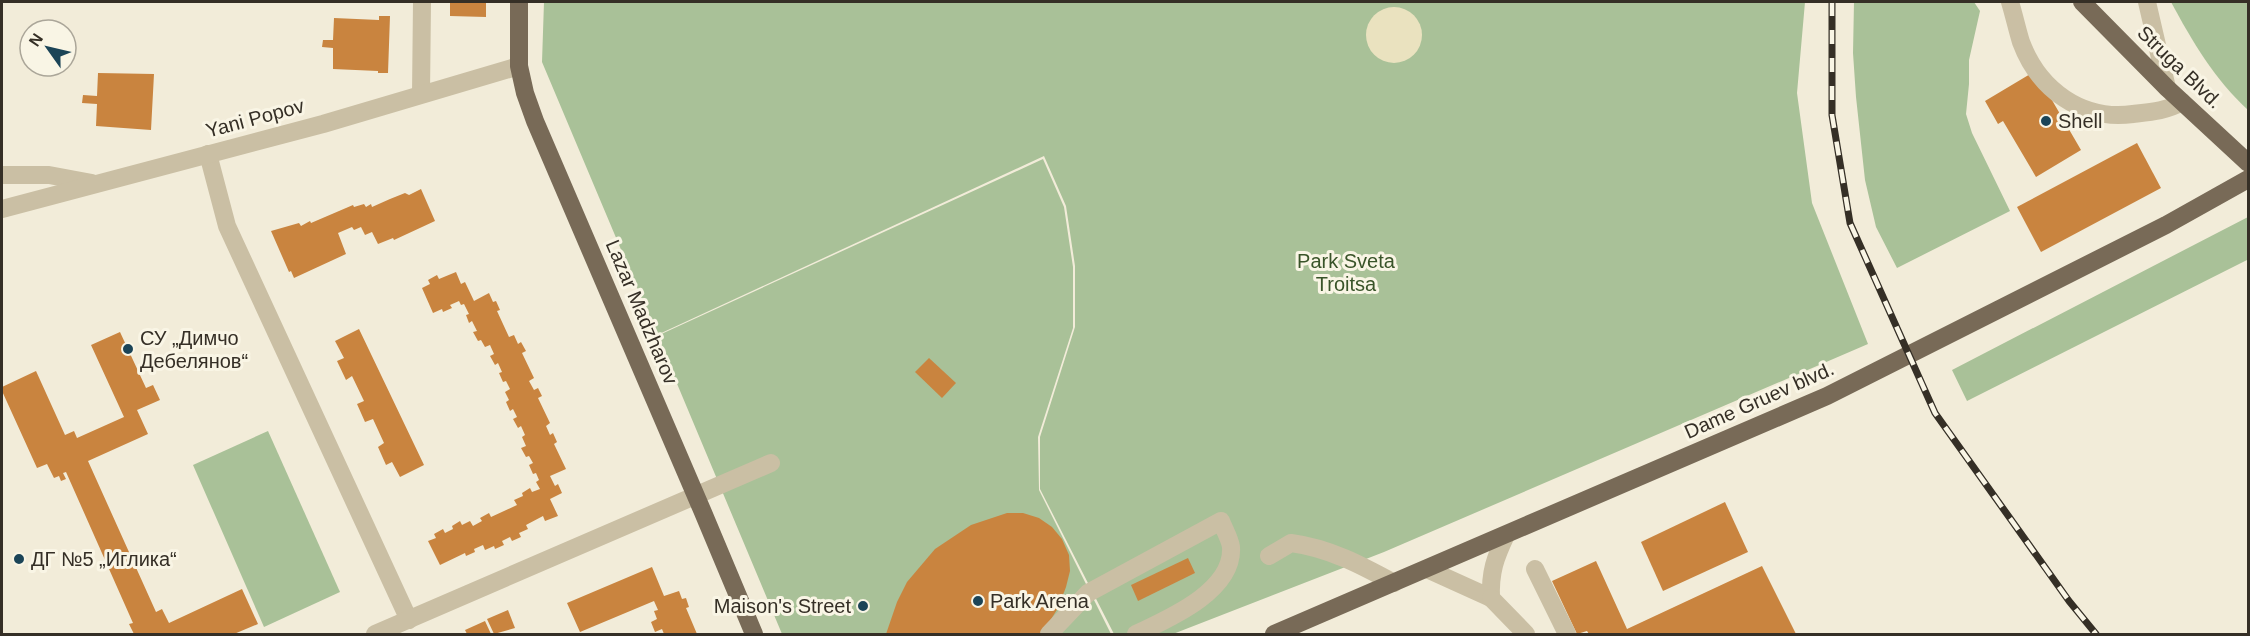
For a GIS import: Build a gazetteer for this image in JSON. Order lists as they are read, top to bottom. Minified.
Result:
{"streets":{"main road":["Struga Blvd.","Lazar Madzharov","Dame Gruev blvd."],"street":["Yani Popov"]},"crossings":[["Yani Popov","Lazar Madzharov"]],"parks":["Park Sveta Troitsa"],"places":["Shell","СУ „Димчо Дебелянов“","ДГ №5 „Иглика“","Park Arena","Maison's Street"],"north":"top left"}
